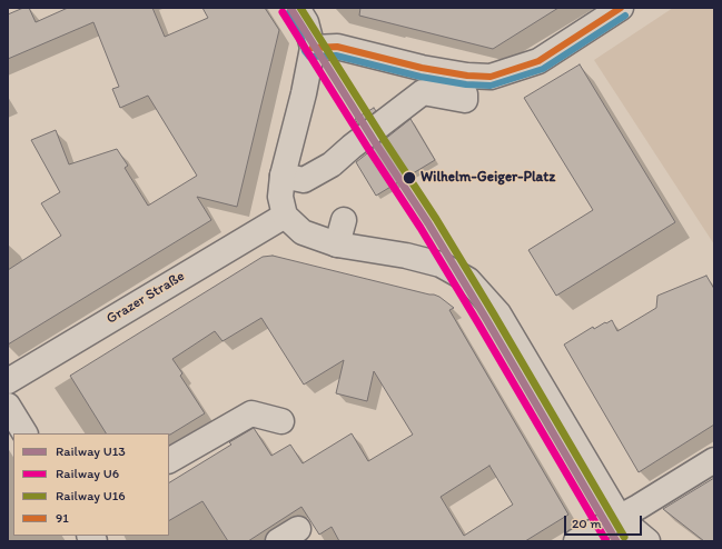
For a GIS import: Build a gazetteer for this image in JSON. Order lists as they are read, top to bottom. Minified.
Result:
{"streets":{"street":["Grazer Straße"]},"places":["Wilhelm-Geiger-Platz"],"lines":["rail line U13","rail line U16","transit line 91","rail line U6"],"legend":["Railway U13","Railway U6","Railway U16","91"],"scale_bar":"20 m"}
